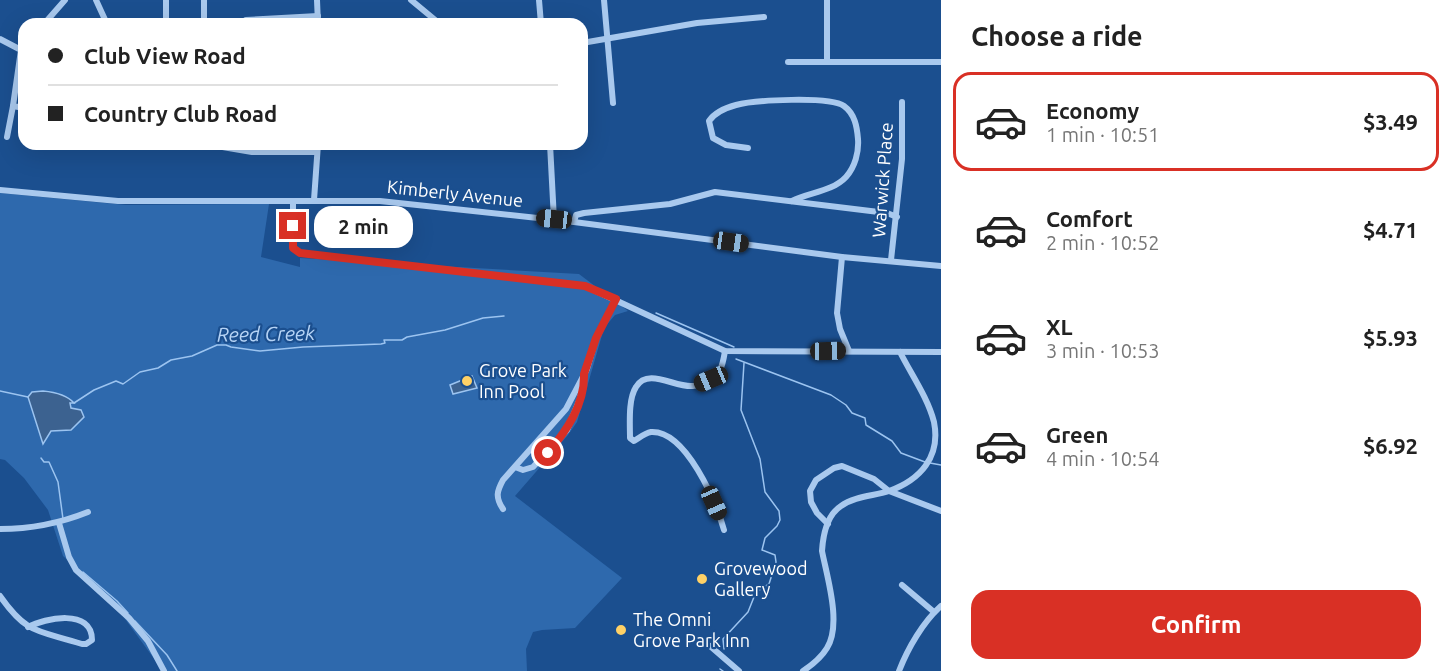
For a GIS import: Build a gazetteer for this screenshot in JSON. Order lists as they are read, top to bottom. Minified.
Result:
{"streets":{"street":["Warwick Place","Kimberly Avenue"]},"crossings":[["Warwick Place","Kimberly Avenue"]],"water":["Reed Creek"],"places":["Grove Park Inn Pool","Grovewood Gallery","The Omni Grove Park Inn"],"page":{"heading":"Choose a ride","banner":["Club View Road","Country Club Road"],"list":[{"name":"Economy","note":"1 min · 10:51","value":"$3.49"},{"name":"Comfort","note":"2 min · 10:52","value":"$4.71"},{"name":"XL","note":"3 min · 10:53","value":"$5.93"},{"name":"Green","note":"4 min · 10:54","value":"$6.92"}],"bubble":"2 min","buttons":"Confirm"}}
